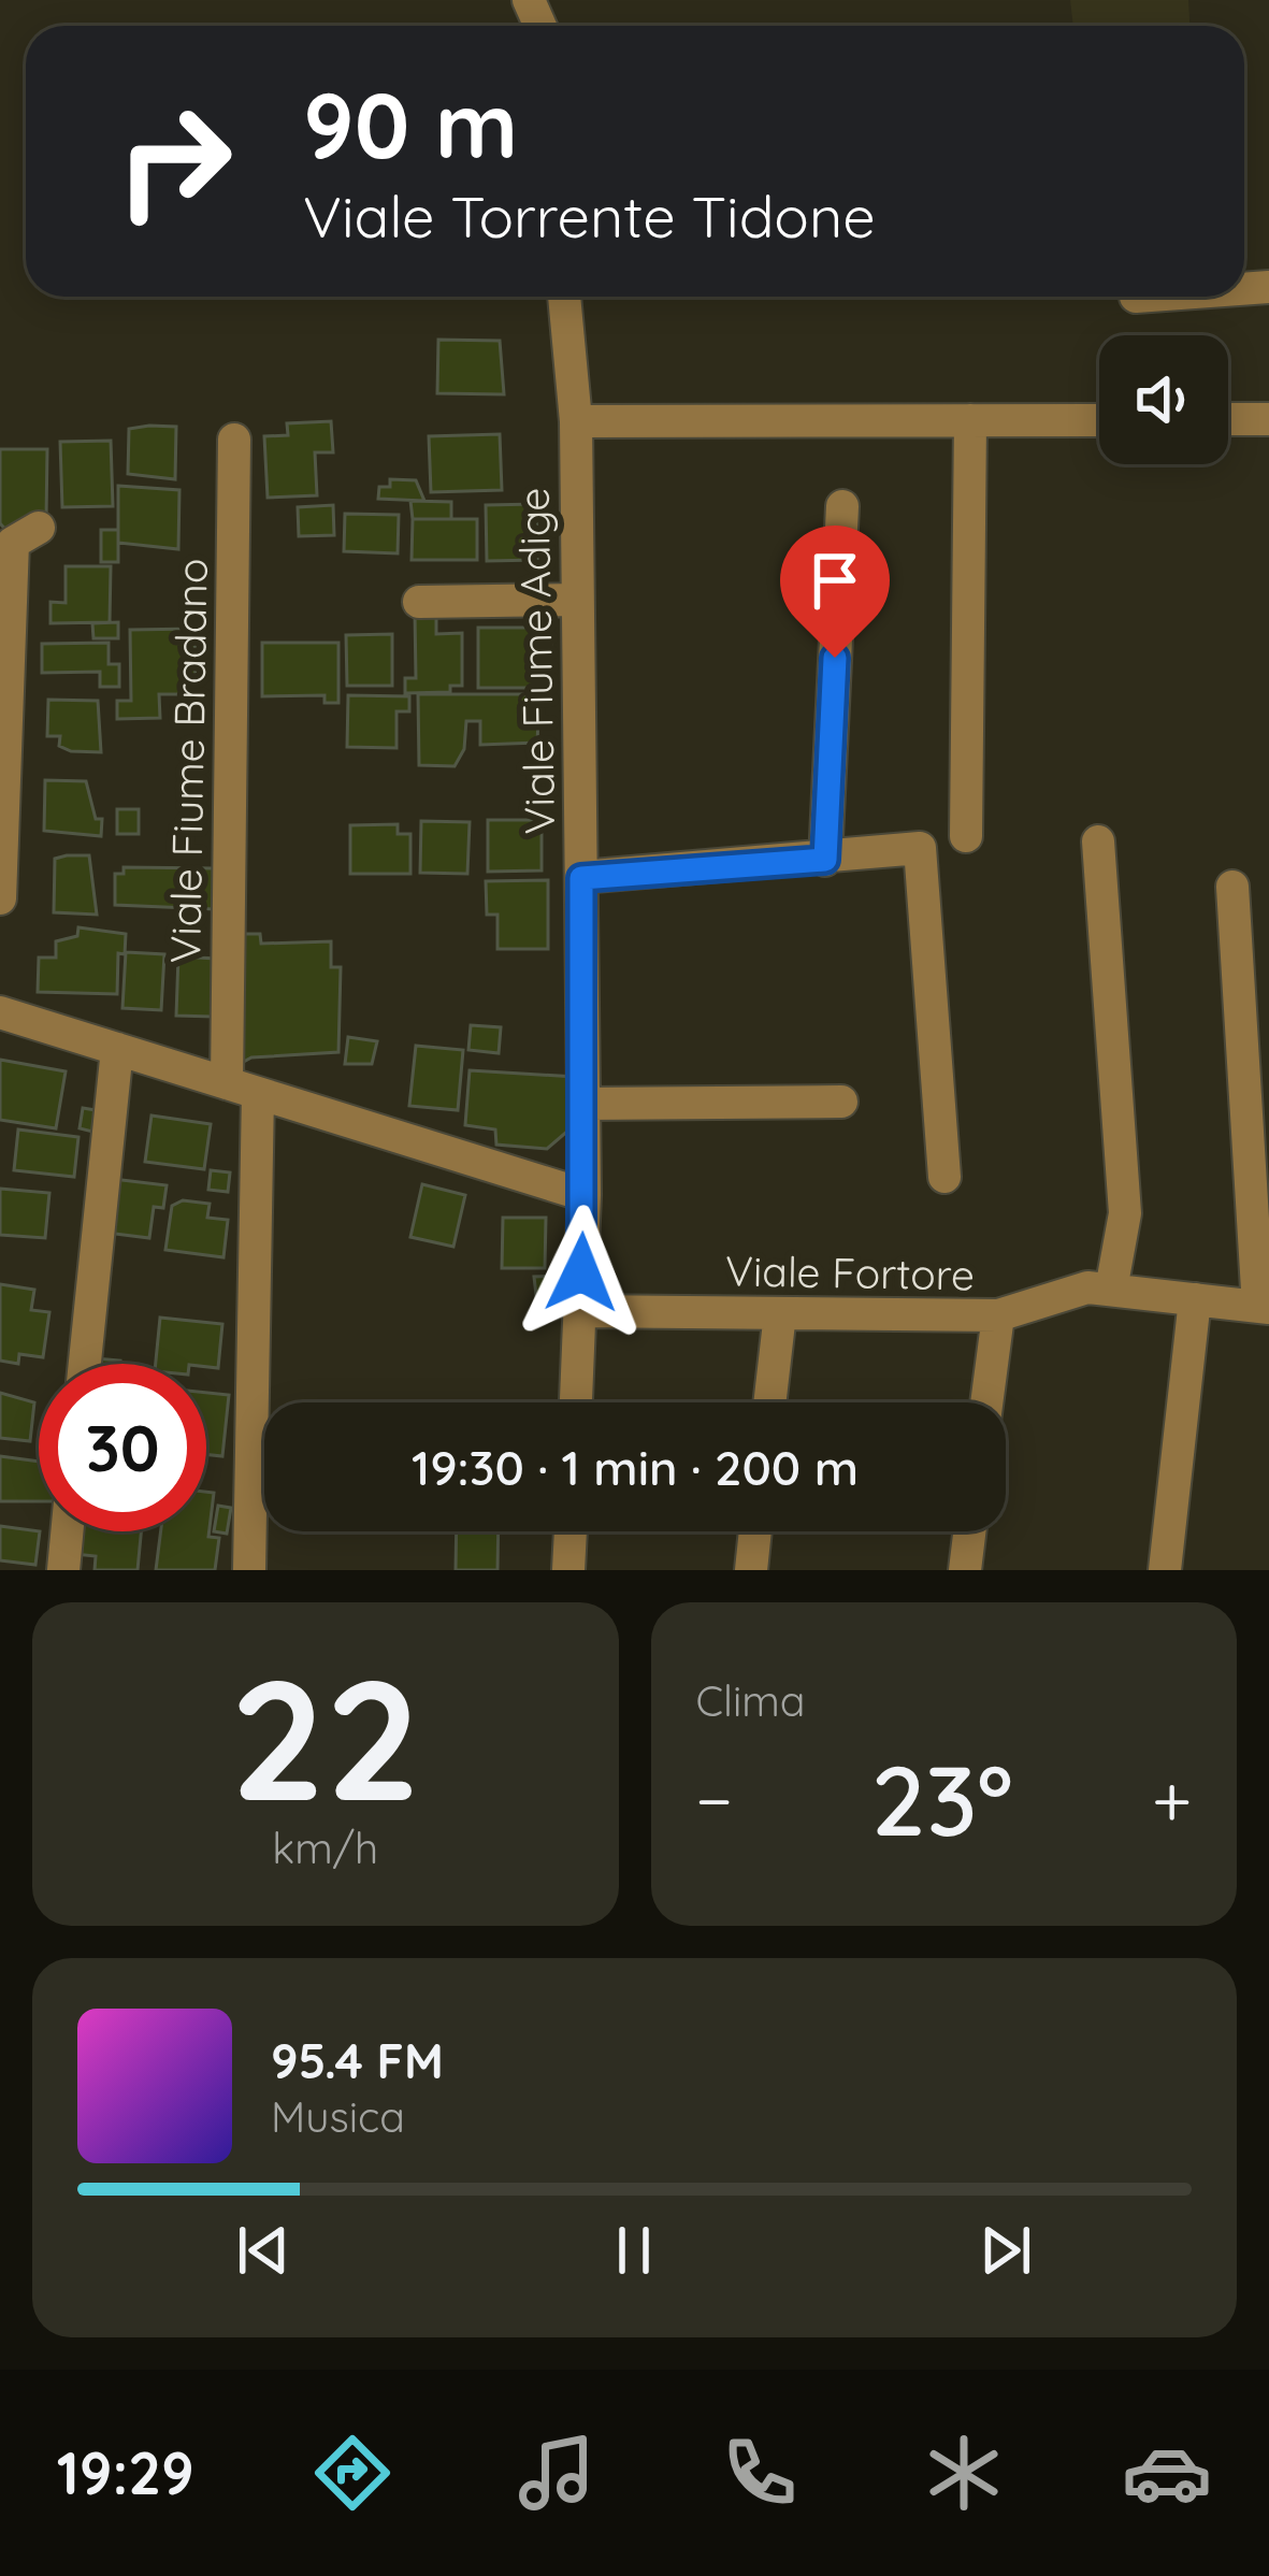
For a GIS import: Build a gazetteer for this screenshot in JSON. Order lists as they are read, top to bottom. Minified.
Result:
{"streets":{"street":["Viale Fiume Adige","Viale Fiume Bradano","Viale Fortore"]},"crossings":[["Viale Fiume Adige","Viale Fortore"]],"page":{"turn":["90 m","Viale Torrente Tidone"],"limit":"30","trip":"19:30 · 1 min · 200 m","tile":[["22","km/h"],"Clima"],"heat":["−","23°","+"],"song":["95.4 FM","Musica"],"tabs":"19:29"}}
